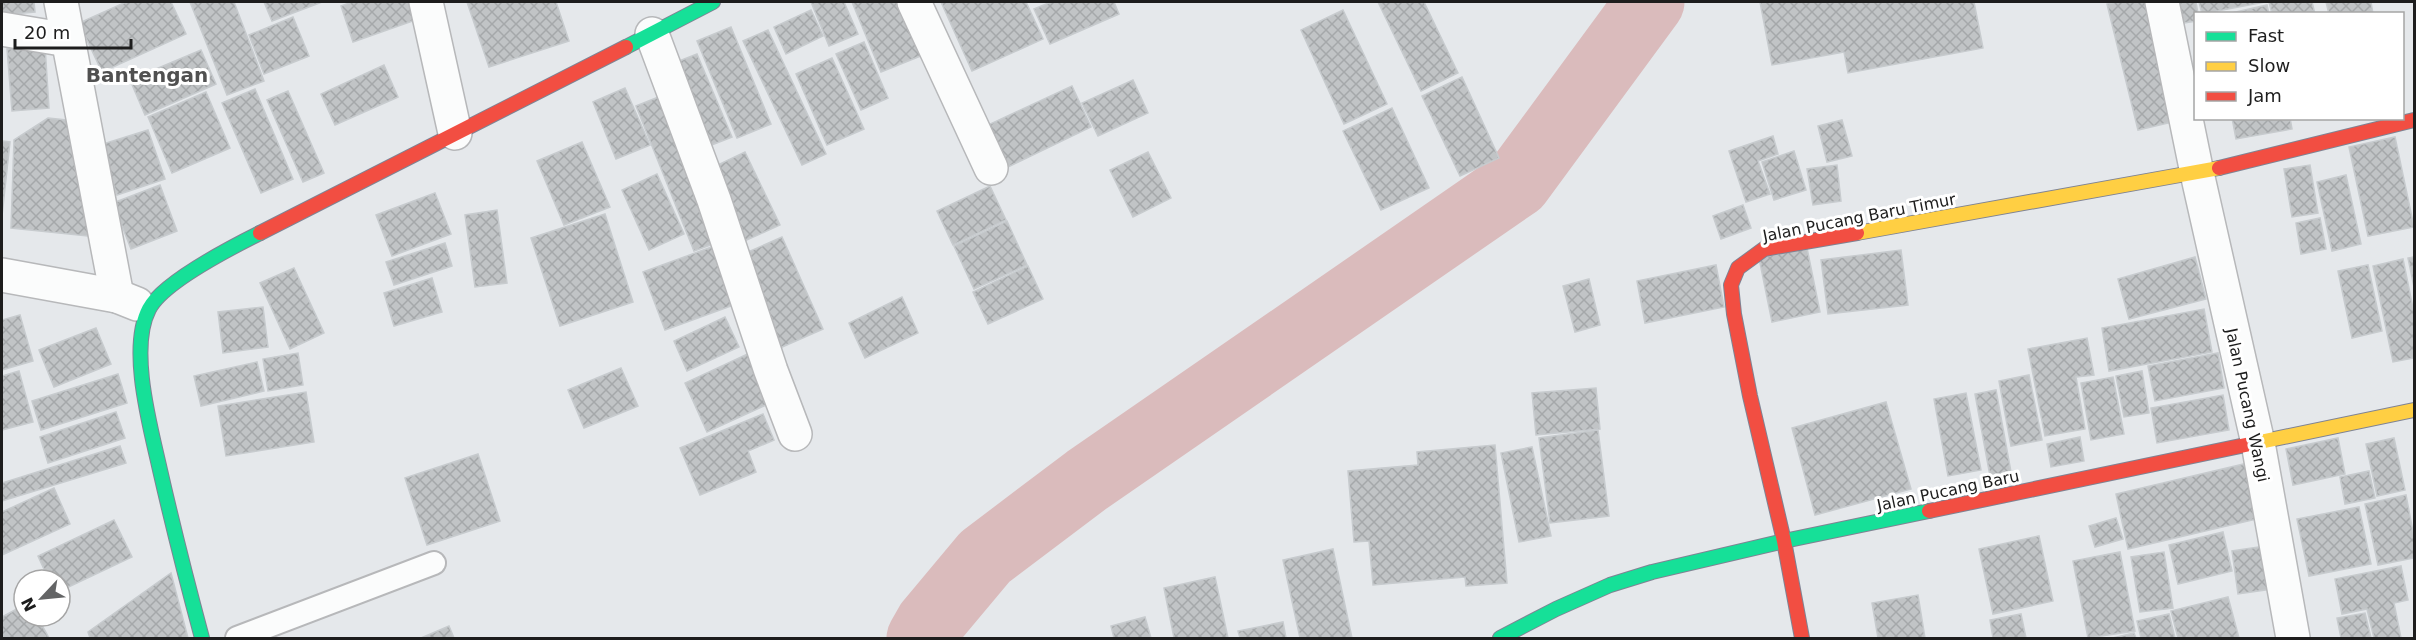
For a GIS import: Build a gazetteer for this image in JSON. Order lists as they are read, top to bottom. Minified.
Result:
{"streets":{"street":["Jalan Pucang Baru Timur","Jalan Pucang Wangi","Jalan Pucang Baru"]},"crossings":[["Jalan Pucang Baru Timur","Jalan Pucang Wangi"],["Jalan Pucang Baru Timur","Jalan Pucang Baru"],["Jalan Pucang Wangi","Jalan Pucang Baru"]],"districts":["Bantengan"],"legend":["Fast","Slow","Jam"],"scale_bar":"20 m","north":"bottom left"}
